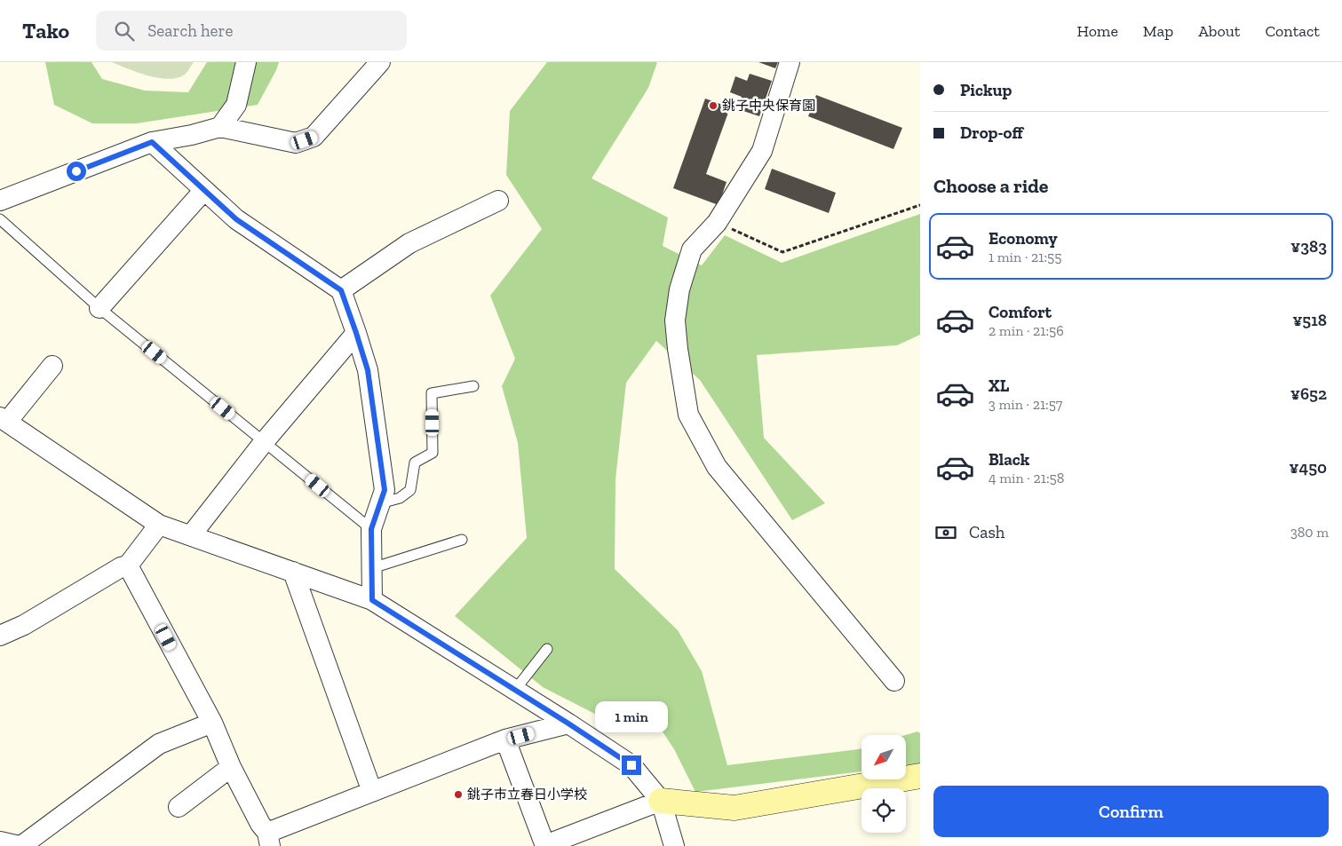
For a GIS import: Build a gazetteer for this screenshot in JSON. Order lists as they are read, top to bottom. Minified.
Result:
{"places":["銚子中央保育園","銚子市立春日小学校"],"north":"bottom left","page":{"header":"Tako","search":"Search here","nav":["Home","Map","About","Contact"],"banner":["Pickup","Drop-off"],"heading":"Choose a ride","list":[{"name":"Economy","note":"1 min · 21:55","value":"¥383"},{"name":"Comfort","note":"2 min · 21:56","value":"¥518"},{"name":"XL","note":"3 min · 21:57","value":"¥652"},{"name":"Black","note":"4 min · 21:58","value":"¥450"}],"pay":["Cash","380 m"],"bubble":"1 min","buttons":"Confirm"}}
